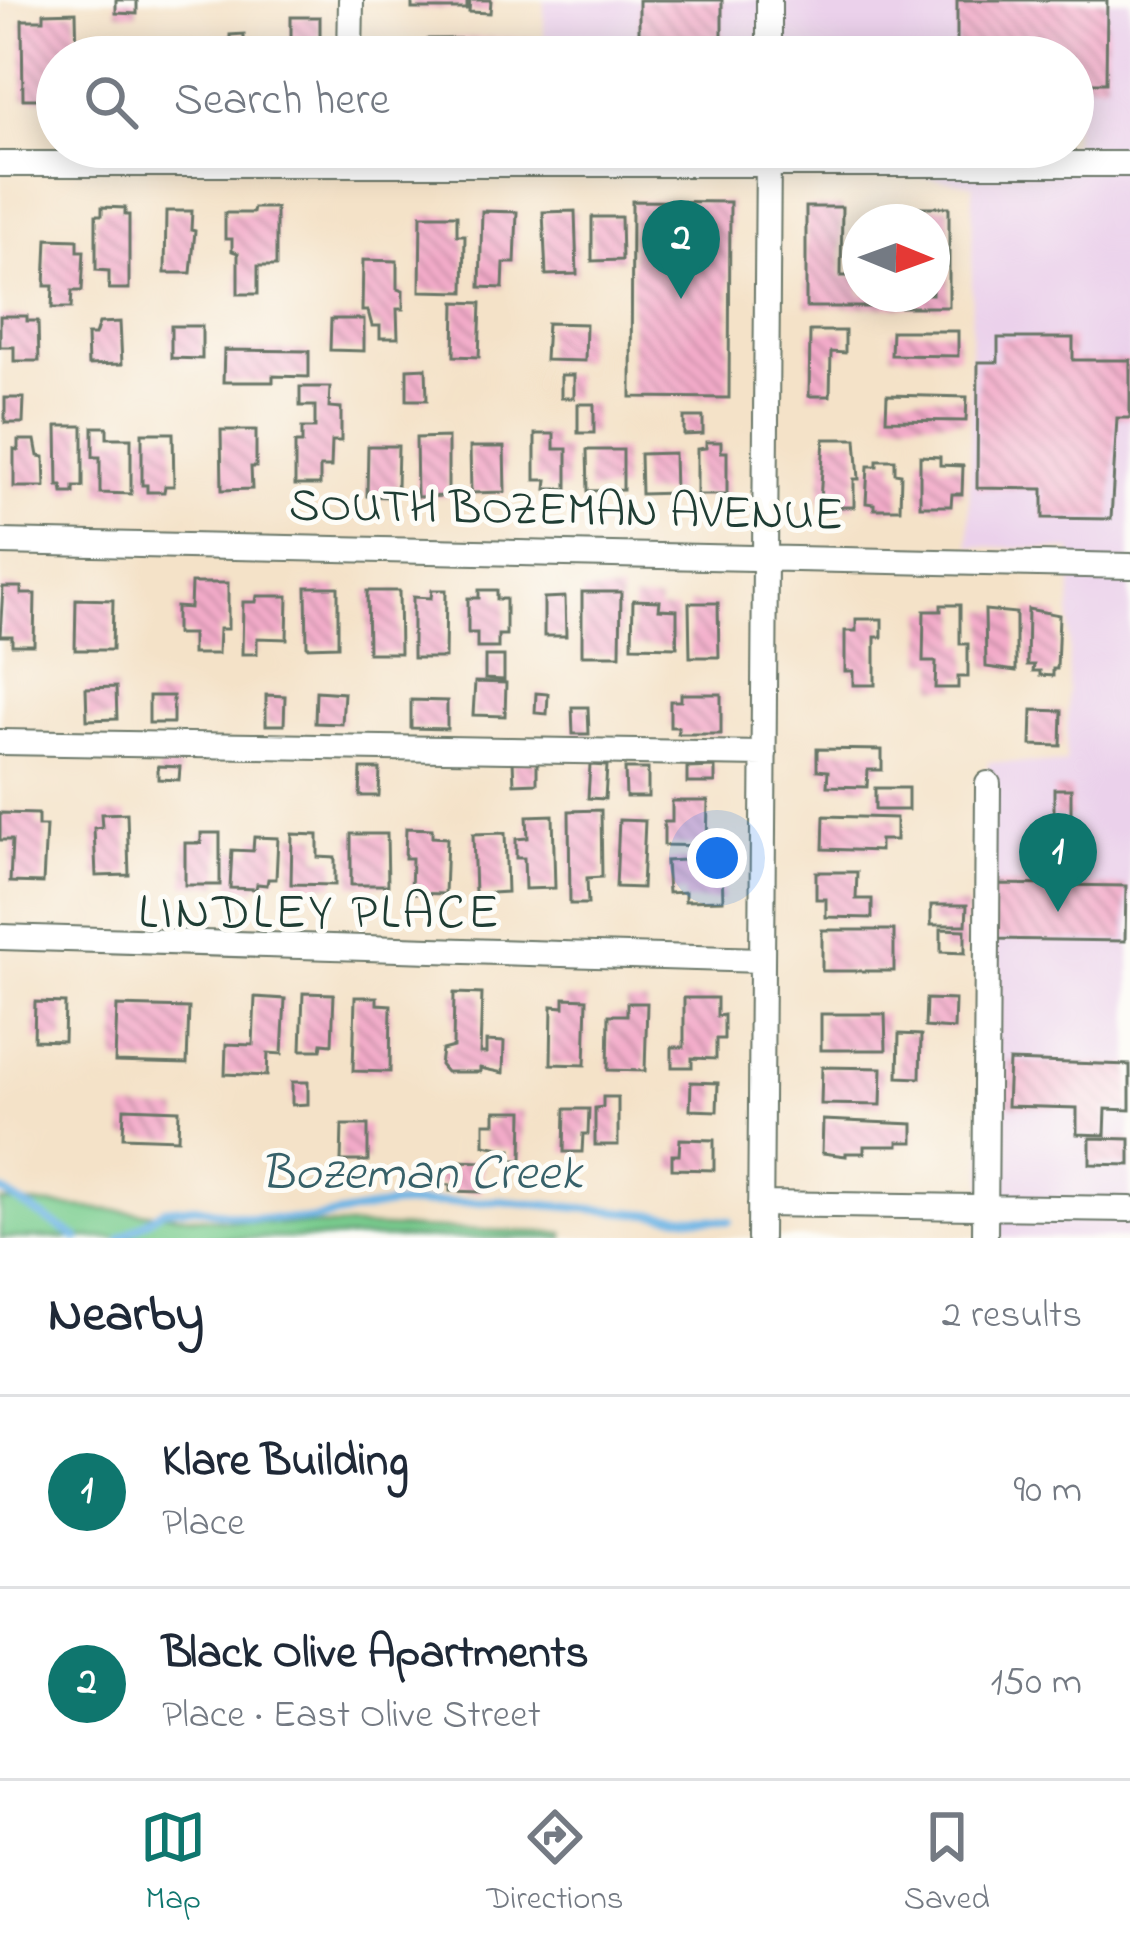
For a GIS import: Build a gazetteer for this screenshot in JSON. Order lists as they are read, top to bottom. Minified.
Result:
{"streets":{"street":["SOUTH BOZEMAN AVENUE"]},"districts":["LINDLEY PLACE"],"water":["Bozeman Creek"],"north":"right","page":{"search":"Search here","pins":["2","1"],"heading":["Nearby","2 results"],"list":[{"mark":"1","name":"Klare Building","note":"Place","value":"90 m"},{"mark":"2","name":"Black Olive Apartments","note":"Place · East Olive Street","value":"150 m"}],"nav":["Map","Directions","Saved"]}}
